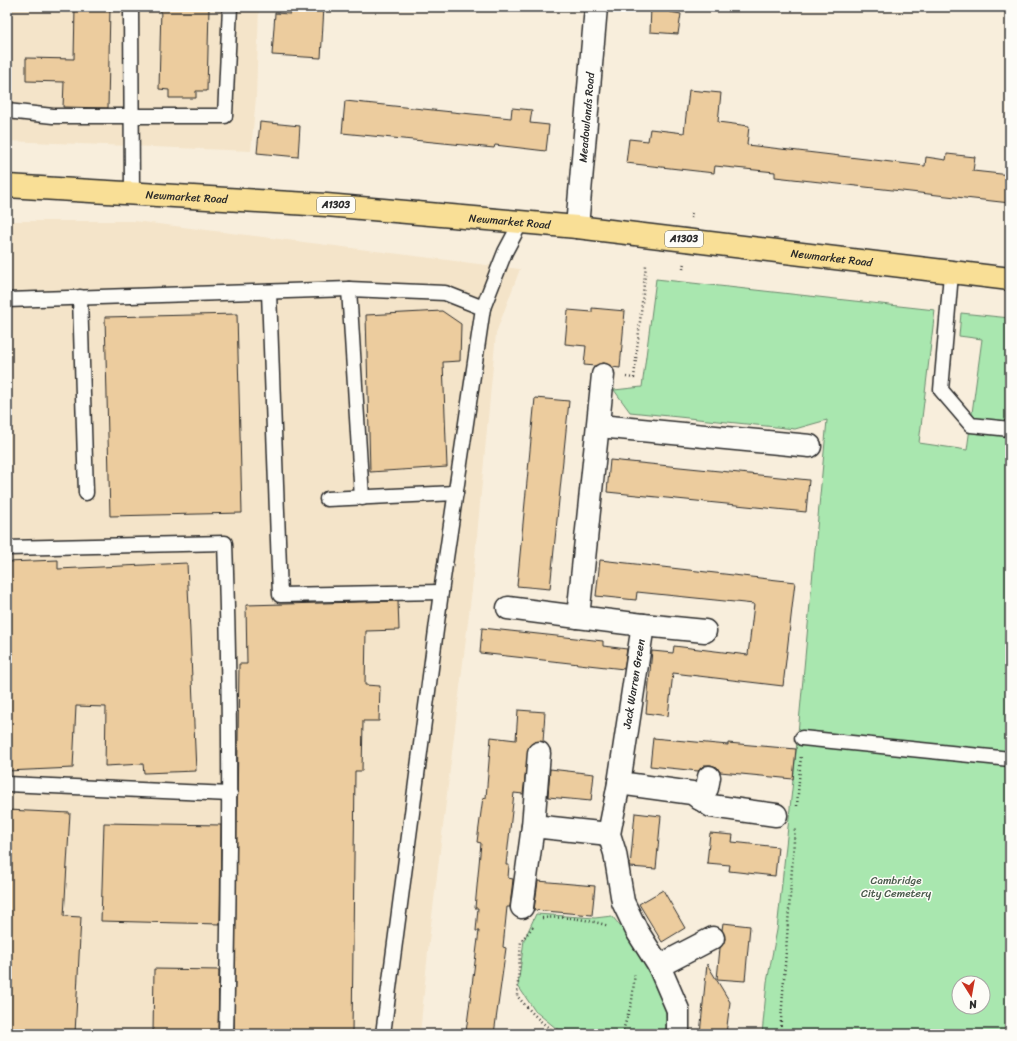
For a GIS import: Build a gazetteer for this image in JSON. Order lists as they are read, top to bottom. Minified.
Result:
{"streets":{"main road":["Newmarket Road","A1303"],"street":["Meadowlands Road","Jack Warren Green"]},"crossings":[["Meadowlands Road","Newmarket Road"]],"parks":["Cambridge City Cemetery"],"north":"bottom"}
